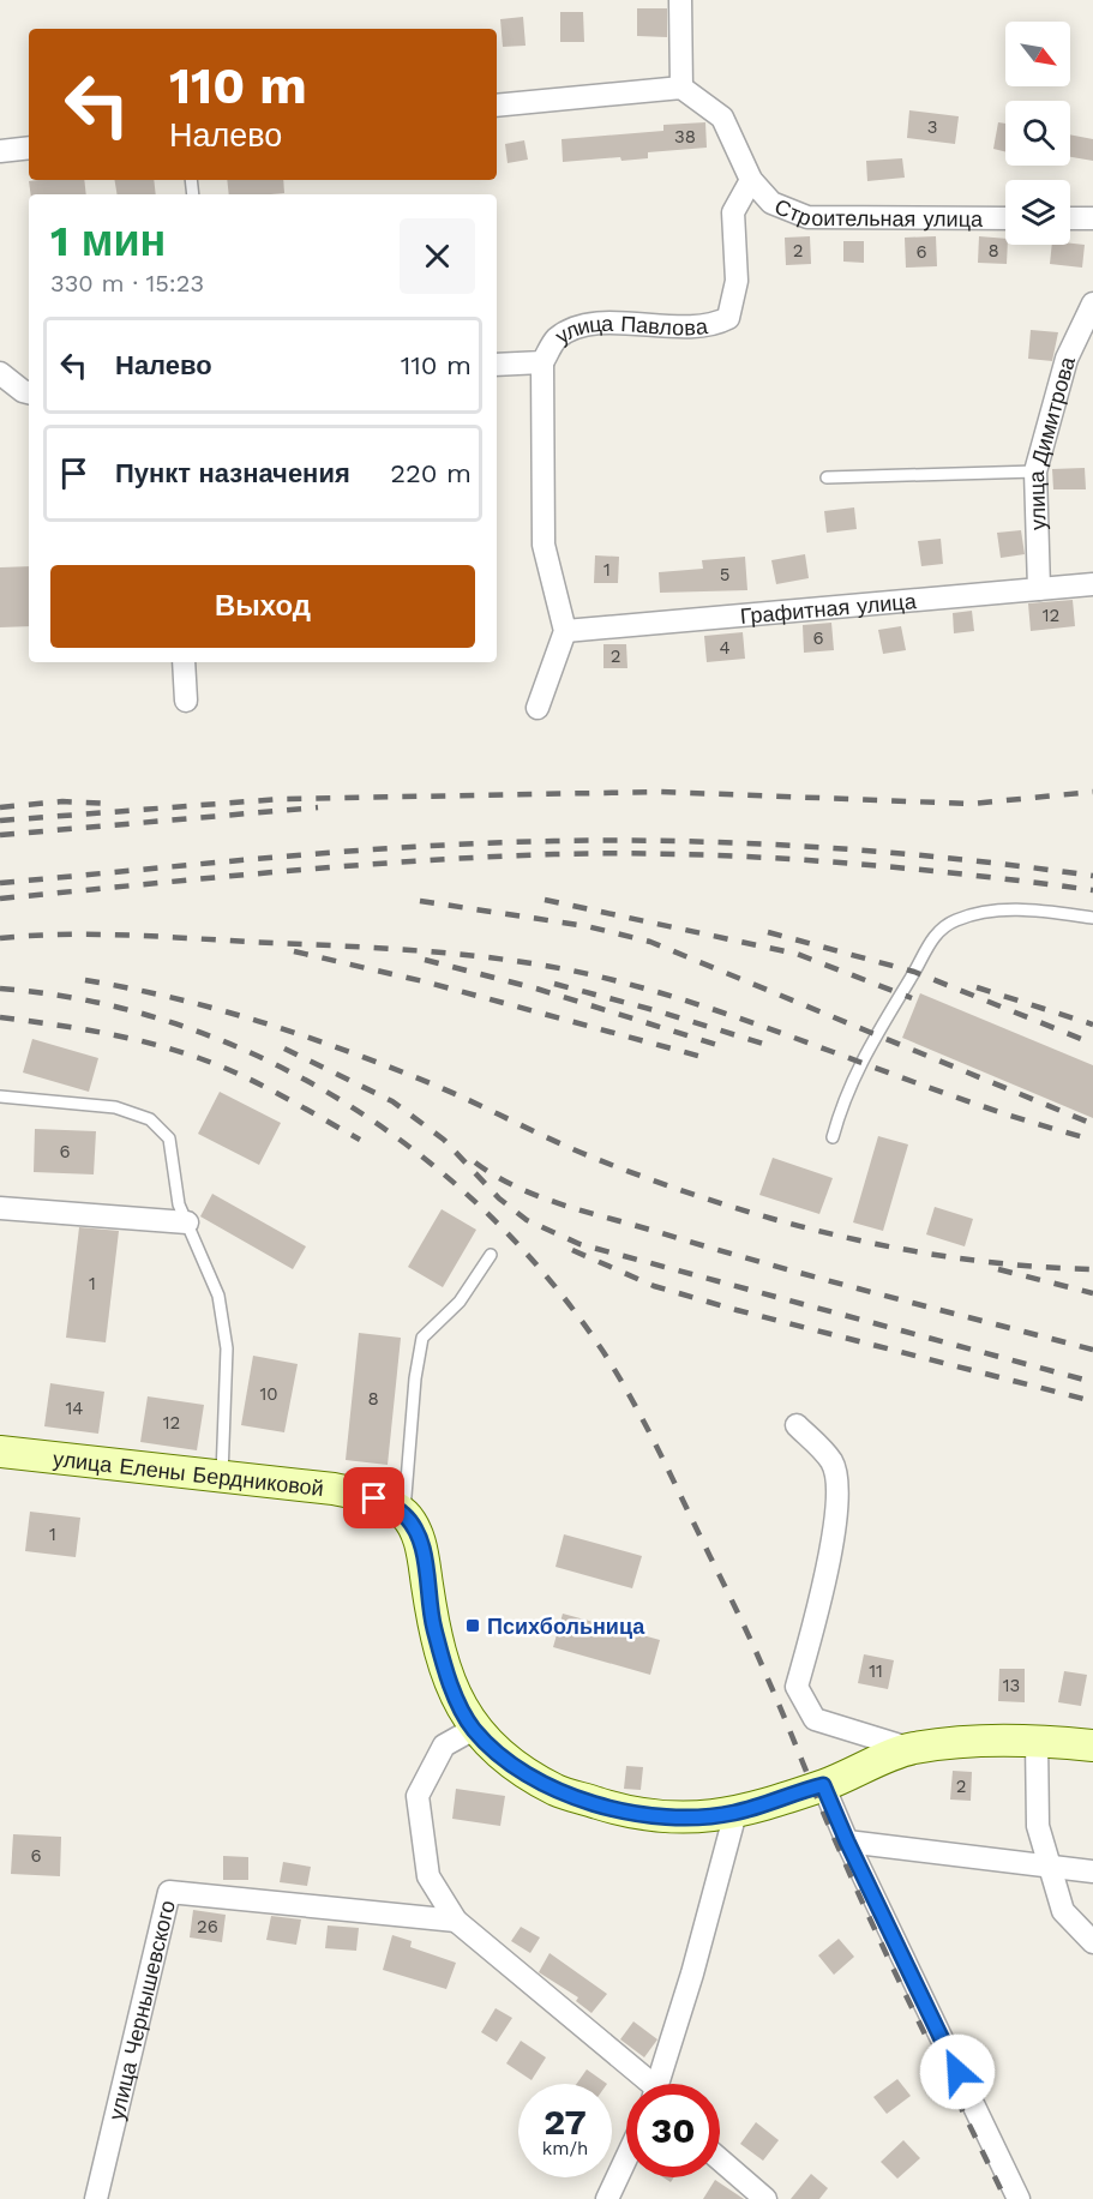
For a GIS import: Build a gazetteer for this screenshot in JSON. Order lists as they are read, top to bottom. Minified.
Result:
{"streets":{"street":["Строительная улица","улица Павлова","улица Димитрова","Графитная улица","улица Елены Бердниковой","улица Чернышевского"]},"crossings":[["Строительная улица","улица Павлова"],["улица Димитрова","Графитная улица"]],"places":{"transit":["Психбольница"]},"house_numbers":["3","38","2","8","6","1","5","12","6","4","2","6","1","10","8","14","12","1","11","13","2","6","26"],"north":"bottom right","page":{"turn":["110 m","Налево"],"heading":["1 мин","330 m · 15:23"],"list":[{"name":"Налево","value":"110 m"},{"name":"Пункт назначения","value":"220 m"}],"buttons":"Выход","speed":"27 km/h","limit":"30"}}
